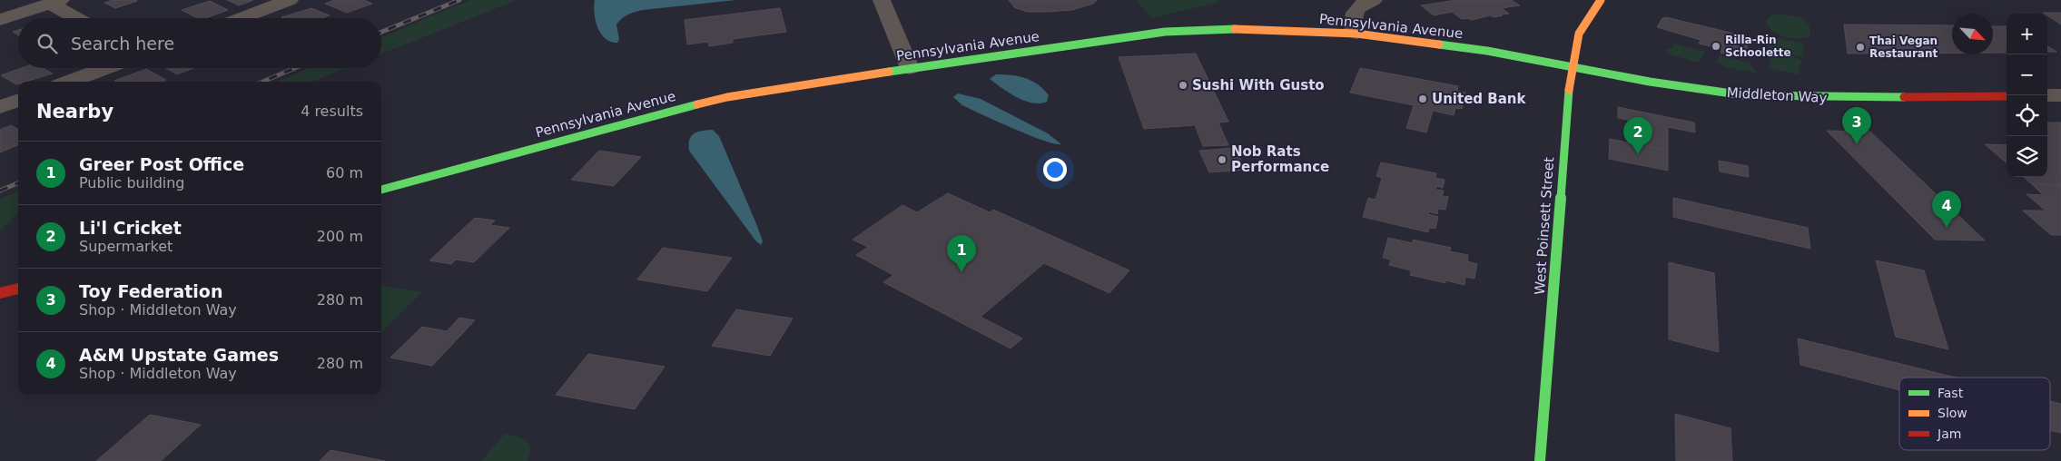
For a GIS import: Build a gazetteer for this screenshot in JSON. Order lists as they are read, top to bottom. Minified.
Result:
{"streets":{"street":["Pennsylvania Avenue","Middleton Way","West Poinsett Street"]},"crossings":[["Pennsylvania Avenue","Middleton Way"],["Pennsylvania Avenue","West Poinsett Street"],["Middleton Way","West Poinsett Street"]],"places":["Rilla-Rin Schoolette","Thai Vegan Restaurant","Sushi With Gusto","United Bank","Nob Rats Performance"],"legend":["Fast","Slow","Jam"],"north":"bottom right","page":{"map_buttons":["+","−"],"search":"Search here","heading":["Nearby","4 results"],"pins":["3","2","4","1"],"list":[{"mark":"1","name":"Greer Post Office","note":"Public building","value":"60 m"},{"mark":"2","name":"Li'l Cricket","note":"Supermarket","value":"200 m"},{"mark":"3","name":"Toy Federation","note":"Shop · Middleton Way","value":"280 m"},{"mark":"4","name":"A&M Upstate Games","note":"Shop · Middleton Way","value":"280 m"}]}}
